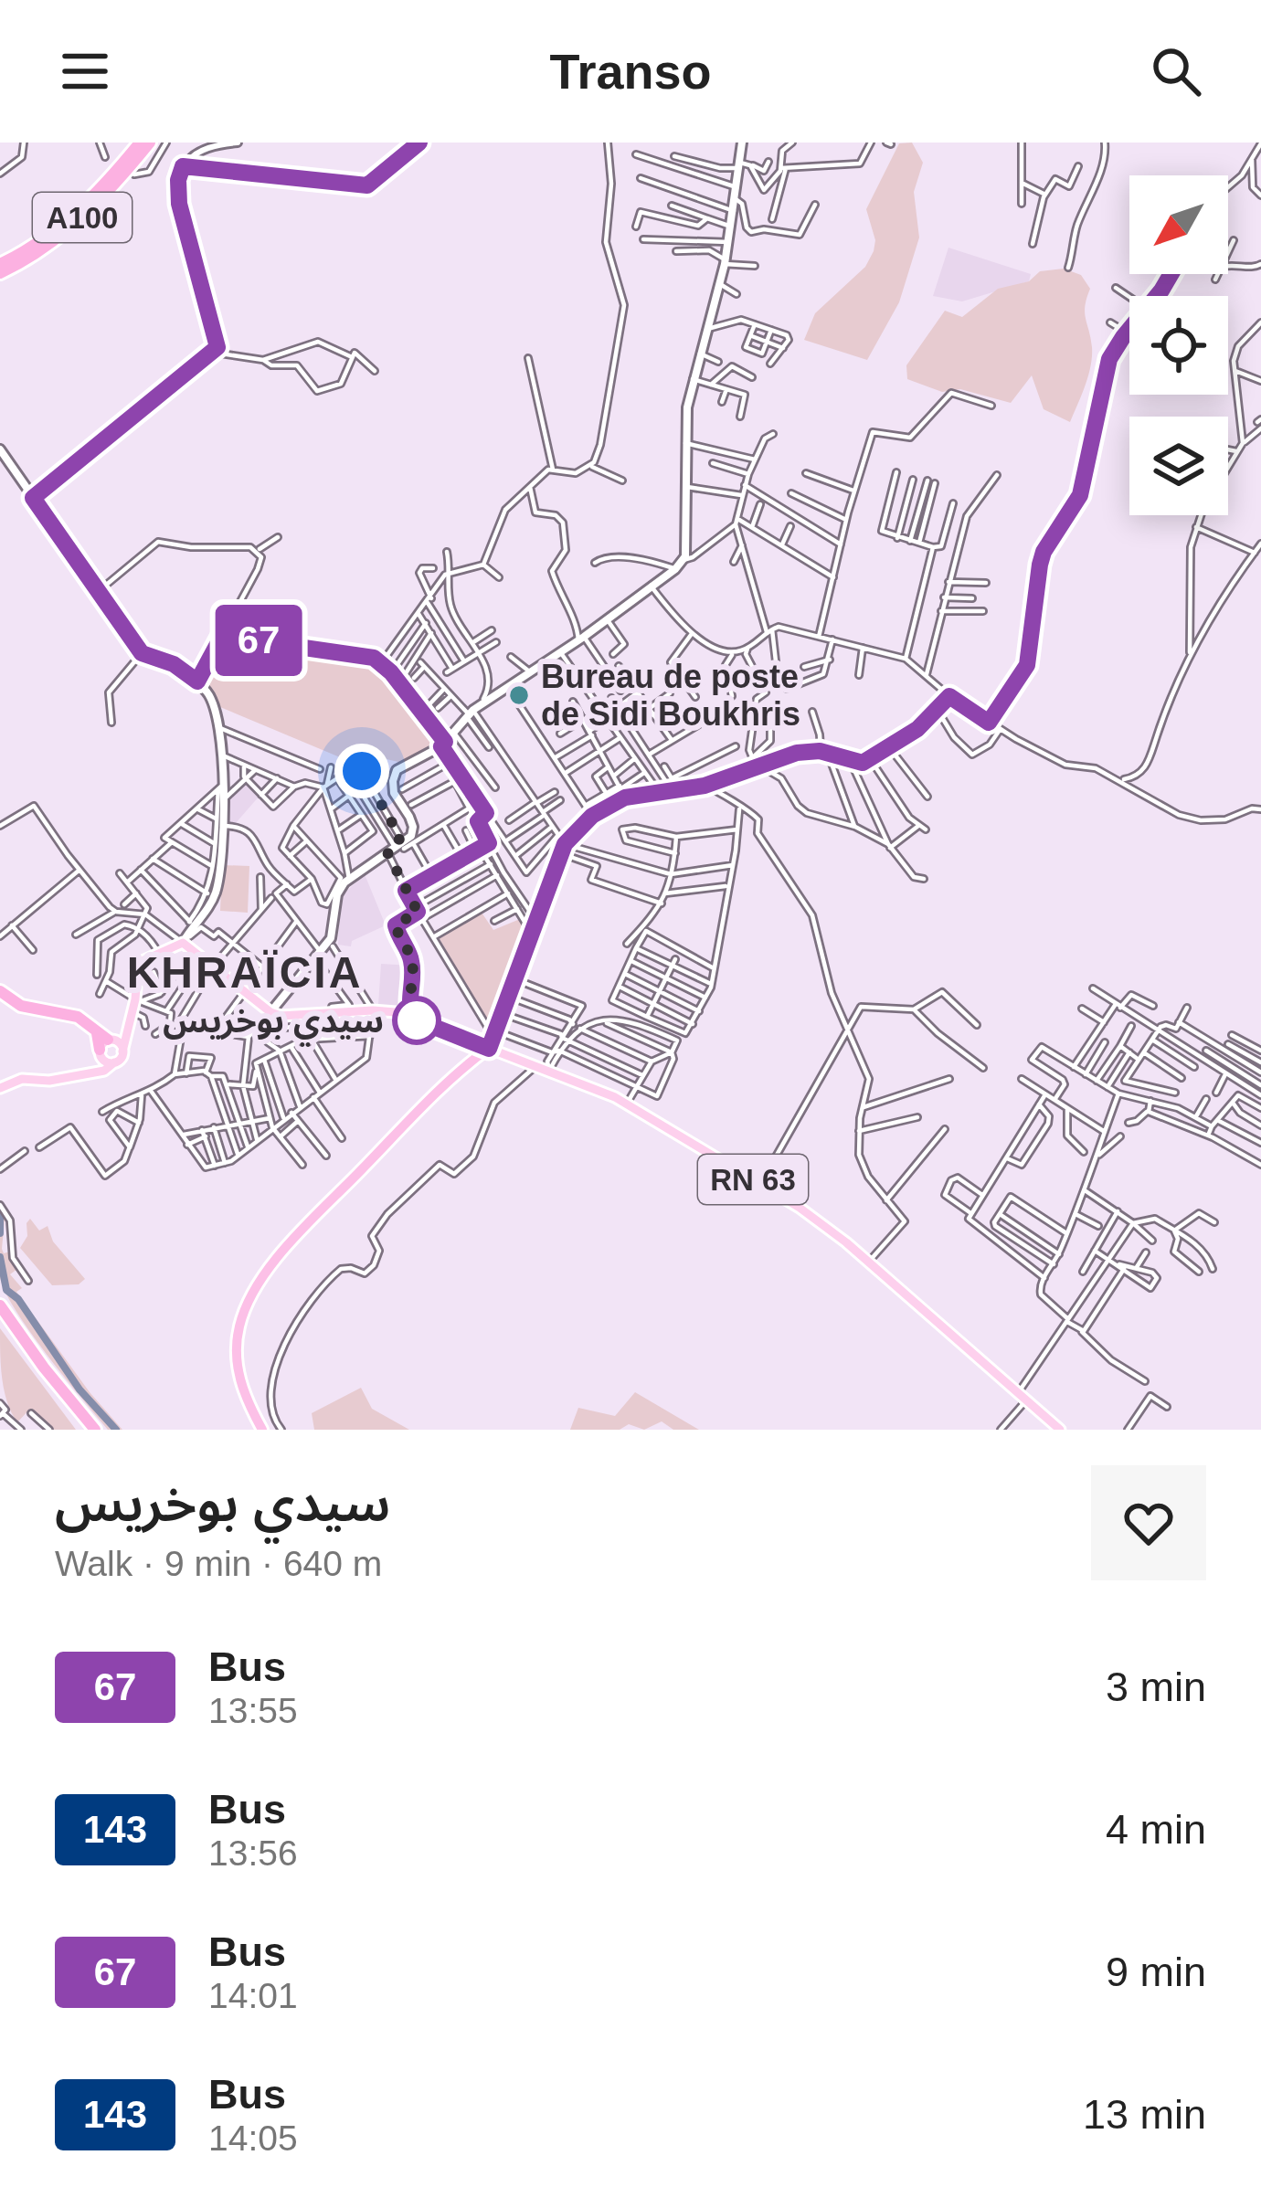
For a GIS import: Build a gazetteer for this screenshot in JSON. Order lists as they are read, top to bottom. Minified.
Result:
{"streets":{"highway":["A100"],"main road":["RN 63"]},"districts":["KHRAÏCIA"],"places":["Bureau de poste de Sidi Boukhris","سيدي بوخريس"],"lines":["bus line 67"],"north":"bottom left","page":{"header":"Transo","on_map":"67","heading":["سيدي بوخريس","Walk · 9 min · 640 m"],"list":[{"mark":"67","name":"Bus","note":"13:55","value":"3 min"},{"mark":"143","name":"Bus","note":"13:56","value":"4 min"},{"mark":"67","name":"Bus","note":"14:01","value":"9 min"},{"mark":"143","name":"Bus","note":"14:05","value":"13 min"}]}}
